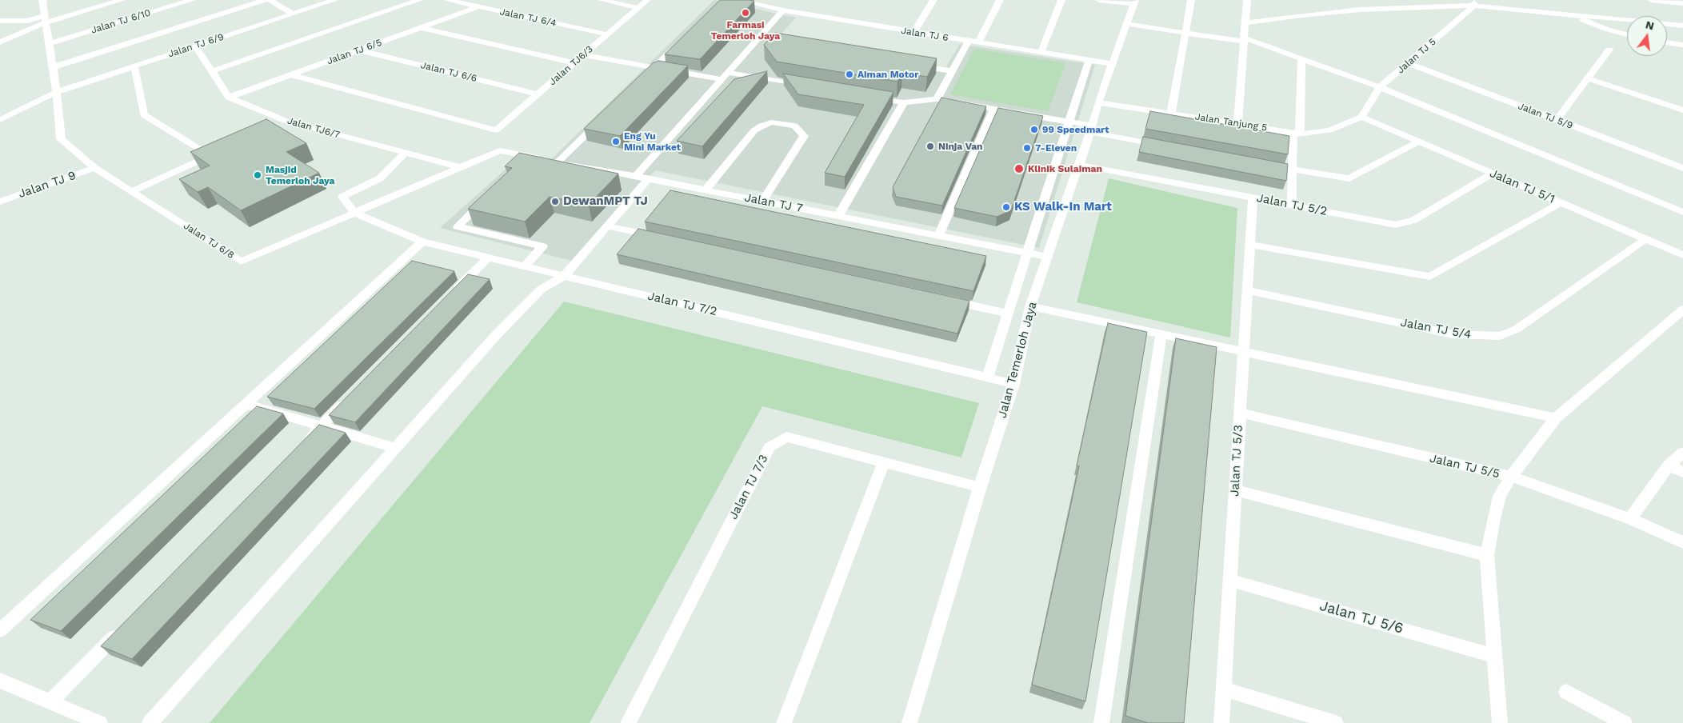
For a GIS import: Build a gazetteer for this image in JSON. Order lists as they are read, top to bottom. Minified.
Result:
{"streets":{"street":["Jalan TJ 6/4","Jalan TJ 6/10","Jalan TJ 6","Jalan TJ 6/9","Jalan TJ 6/5","Jalan TJ 5","Jalan TJ6/3","Jalan TJ 6/6","Jalan TJ 5/9","Jalan Tanjung 5","Jalan TJ6/7","Jalan TJ 9","Jalan TJ 5/1","Jalan TJ 7","Jalan TJ 5/2","Jalan TJ 6/8","Jalan TJ 7/2","Jalan TJ 5/4","Jalan Temerloh Jaya","Jalan TJ 5/3","Jalan TJ 5/5","Jalan TJ 7/3","Jalan TJ 5/6"]},"crossings":[["Jalan TJ 6/4","Jalan TJ 6/5"],["Jalan TJ 6/4","Jalan TJ6/3"],["Jalan TJ 6/10","Jalan TJ 6/8"],["Jalan TJ 6","Jalan Temerloh Jaya"],["Jalan TJ 6/9","Jalan TJ 6/8"],["Jalan TJ 6/5","Jalan TJ 6/6"],["Jalan TJ 6/5","Jalan TJ6/7"],["Jalan TJ 6/5","Jalan TJ 7"],["Jalan TJ 5","Jalan TJ 5/9"],["Jalan TJ 5","Jalan Tanjung 5"],["Jalan TJ 5","Jalan TJ 5/1"],["Jalan TJ6/3","Jalan TJ 6/6"],["Jalan TJ6/3","Jalan TJ 7"],["Jalan TJ6/3","Jalan TJ 6/8"],["Jalan Tanjung 5","Jalan TJ 5/1"],["Jalan Tanjung 5","Jalan Temerloh Jaya"],["Jalan TJ6/7","Jalan TJ 6/8"],["Jalan TJ 9","Jalan TJ 6/8"],["Jalan TJ 5/1","Jalan TJ 5/2"],["Jalan TJ 5/1","Jalan TJ 5/4"],["Jalan TJ 7","Jalan TJ 6/8"],["Jalan TJ 7","Jalan Temerloh Jaya"],["Jalan TJ 5/2","Jalan Temerloh Jaya"],["Jalan TJ 5/2","Jalan TJ 5/3"],["Jalan TJ 6/8","Jalan TJ 7/2"],["Jalan TJ 7/2","Jalan Temerloh Jaya"],["Jalan TJ 5/4","Jalan TJ 5/3"],["Jalan Temerloh Jaya","Jalan TJ 7/3"],["Jalan TJ 5/3","Jalan TJ 5/5"],["Jalan TJ 5/3","Jalan TJ 5/6"]],"places":["Farmasi Temerloh Jaya","Aiman Motor","99 Speedmart","Eng Yu Mini Market","Ninja Van","7-Eleven","Klinik Sulaiman","Masjid Temerloh Jaya","DewanMPT TJ","KS Walk-In Mart"],"north":"top"}
